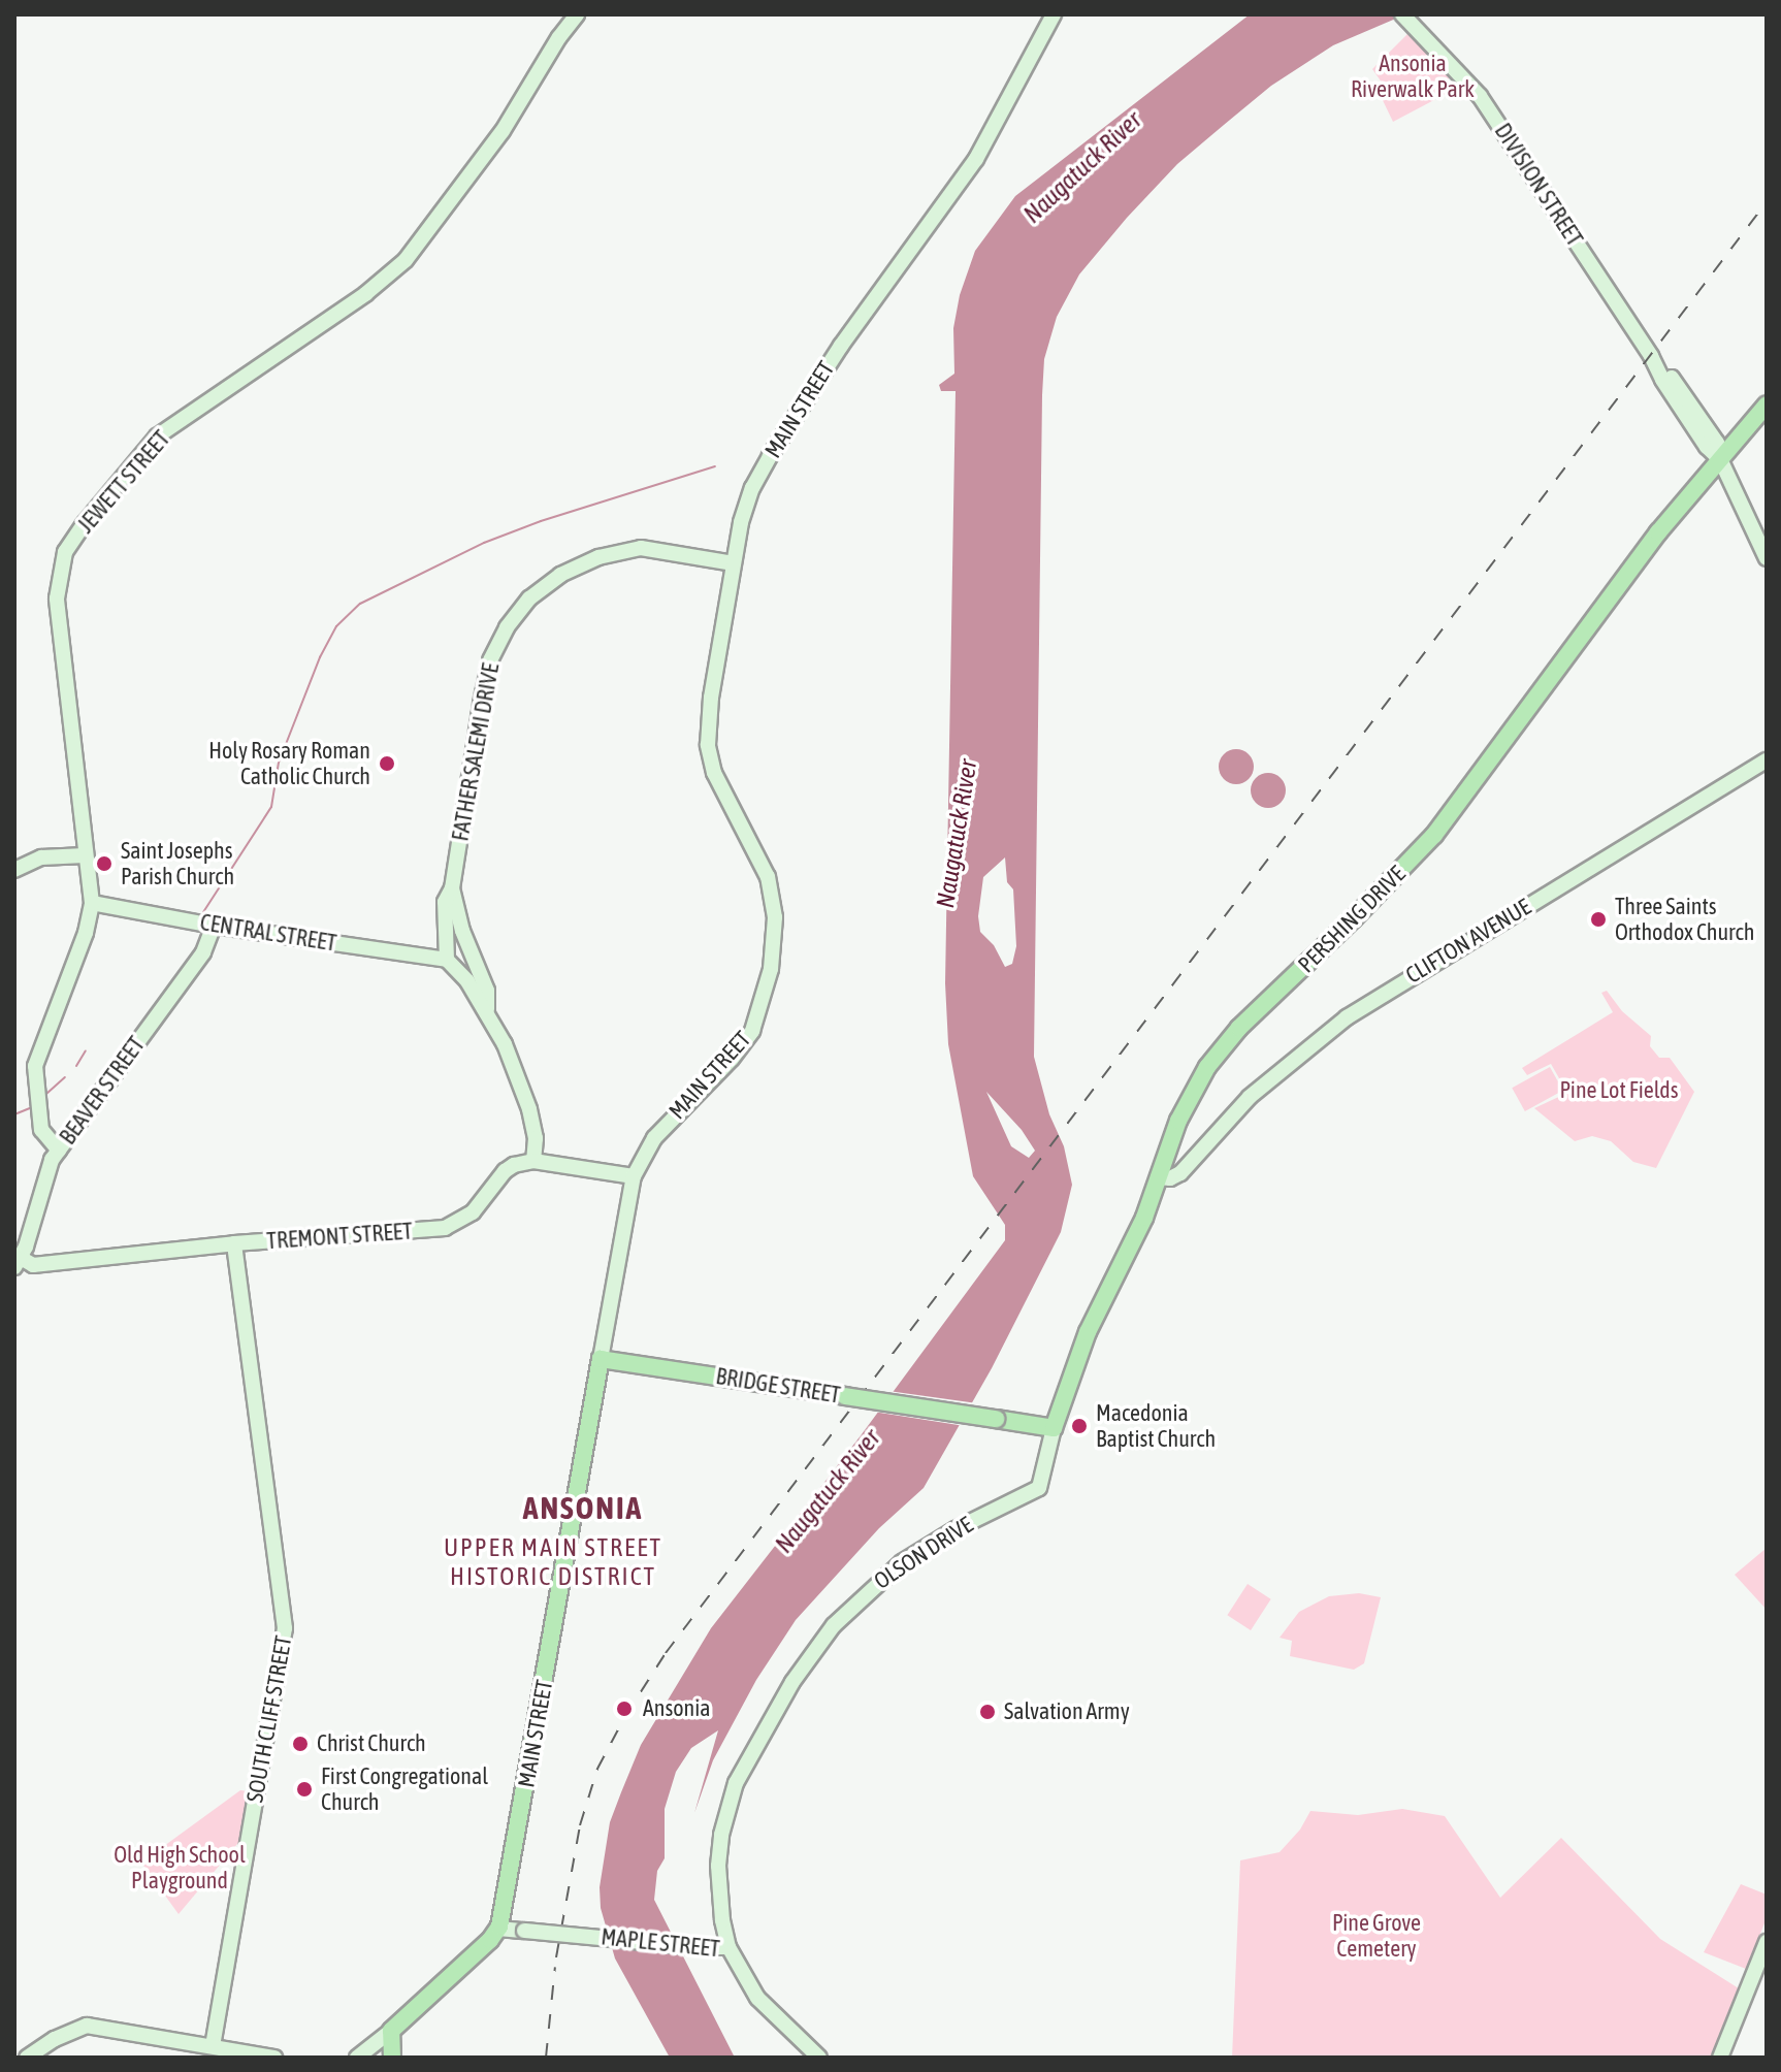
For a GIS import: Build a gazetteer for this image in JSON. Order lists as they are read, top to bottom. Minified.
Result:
{"streets":{"main road":["DIVISION STREET","MAIN STREET","JEWETT STREET","FATHER SALEMI DRIVE","PERSHING DRIVE","CENTRAL STREET","CLIFTON AVENUE","BEAVER STREET","TREMONT STREET","BRIDGE STREET","OLSON DRIVE","SOUTH CLIFF STREET","MAPLE STREET"]},"crossings":[["DIVISION STREET","PERSHING DRIVE"],["MAIN STREET","FATHER SALEMI DRIVE"],["MAIN STREET","BRIDGE STREET"],["MAIN STREET","MAPLE STREET"],["JEWETT STREET","CENTRAL STREET"],["JEWETT STREET","BEAVER STREET"],["FATHER SALEMI DRIVE","CENTRAL STREET"],["PERSHING DRIVE","CLIFTON AVENUE"],["PERSHING DRIVE","BRIDGE STREET"],["PERSHING DRIVE","OLSON DRIVE"],["CENTRAL STREET","BEAVER STREET"],["BEAVER STREET","TREMONT STREET"],["TREMONT STREET","SOUTH CLIFF STREET"],["OLSON DRIVE","MAPLE STREET"]],"districts":["ANSONIA","UPPER MAIN STREET HISTORIC DISTRICT"],"water":["Naugatuck River"],"parks":["Ansonia Riverwalk Park","Pine Lot Fields","Old High School Playground","Pine Grove Cemetery"],"places":["Holy Rosary Roman Catholic Church","Saint Josephs Parish Church","Three Saints Orthodox Church","Macedonia Baptist Church","Ansonia","Salvation Army","Christ Church","First Congregational Church"]}
